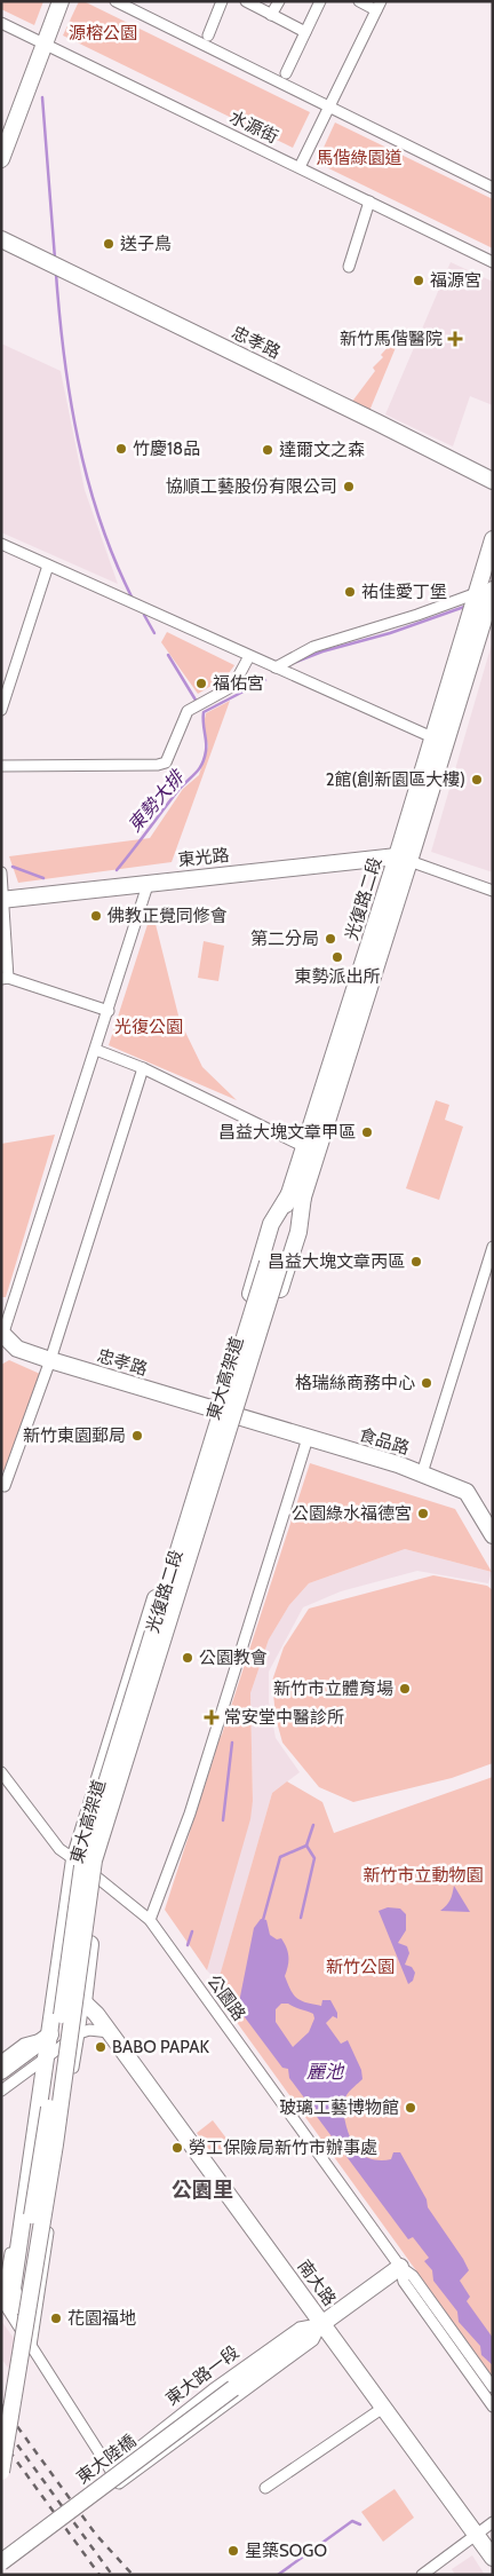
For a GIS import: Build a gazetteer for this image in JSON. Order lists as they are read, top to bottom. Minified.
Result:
{"streets":{"main road":["忠孝路","東光路","光復路二段","東大高架道","食品路","南大路","東大路一段","東大陸橋"],"street":["水源街","公園路"]},"crossings":[["忠孝路","光復路二段"],["忠孝路","食品路"],["東光路","光復路二段"],["光復路二段","東大高架道"],["光復路二段","食品路"],["光復路二段","公園路"],["光復路二段","南大路"],["公園路","東大路一段"],["南大路","東大路一段"],["東大路一段","東大陸橋"]],"districts":["公園里"],"water":["東勢大排","麗池"],"parks":["源榕公園","馬偕綠園道","光復公園","新竹市立動物園","新竹公園"],"places":{"other":["送子鳥","福源宮","竹慶18品","達爾文之森","協順工藝股份有限公司","祐佳愛丁堡","福佑宮","2館(創新園區大樓)","佛教正覺同修會","第二分局","東勢派出所","昌益大塊文章甲區","昌益大塊文章丙區","格瑞絲商務中心","新竹東園郵局","公園綠水福德宮","公園教會","新竹市立體育場","BABO PAPAK","玻璃工藝博物館","勞工保險局新竹市辦事處","花園福地","星築SOGO"],"health":["新竹馬偕醫院","常安堂中醫診所"]}}
